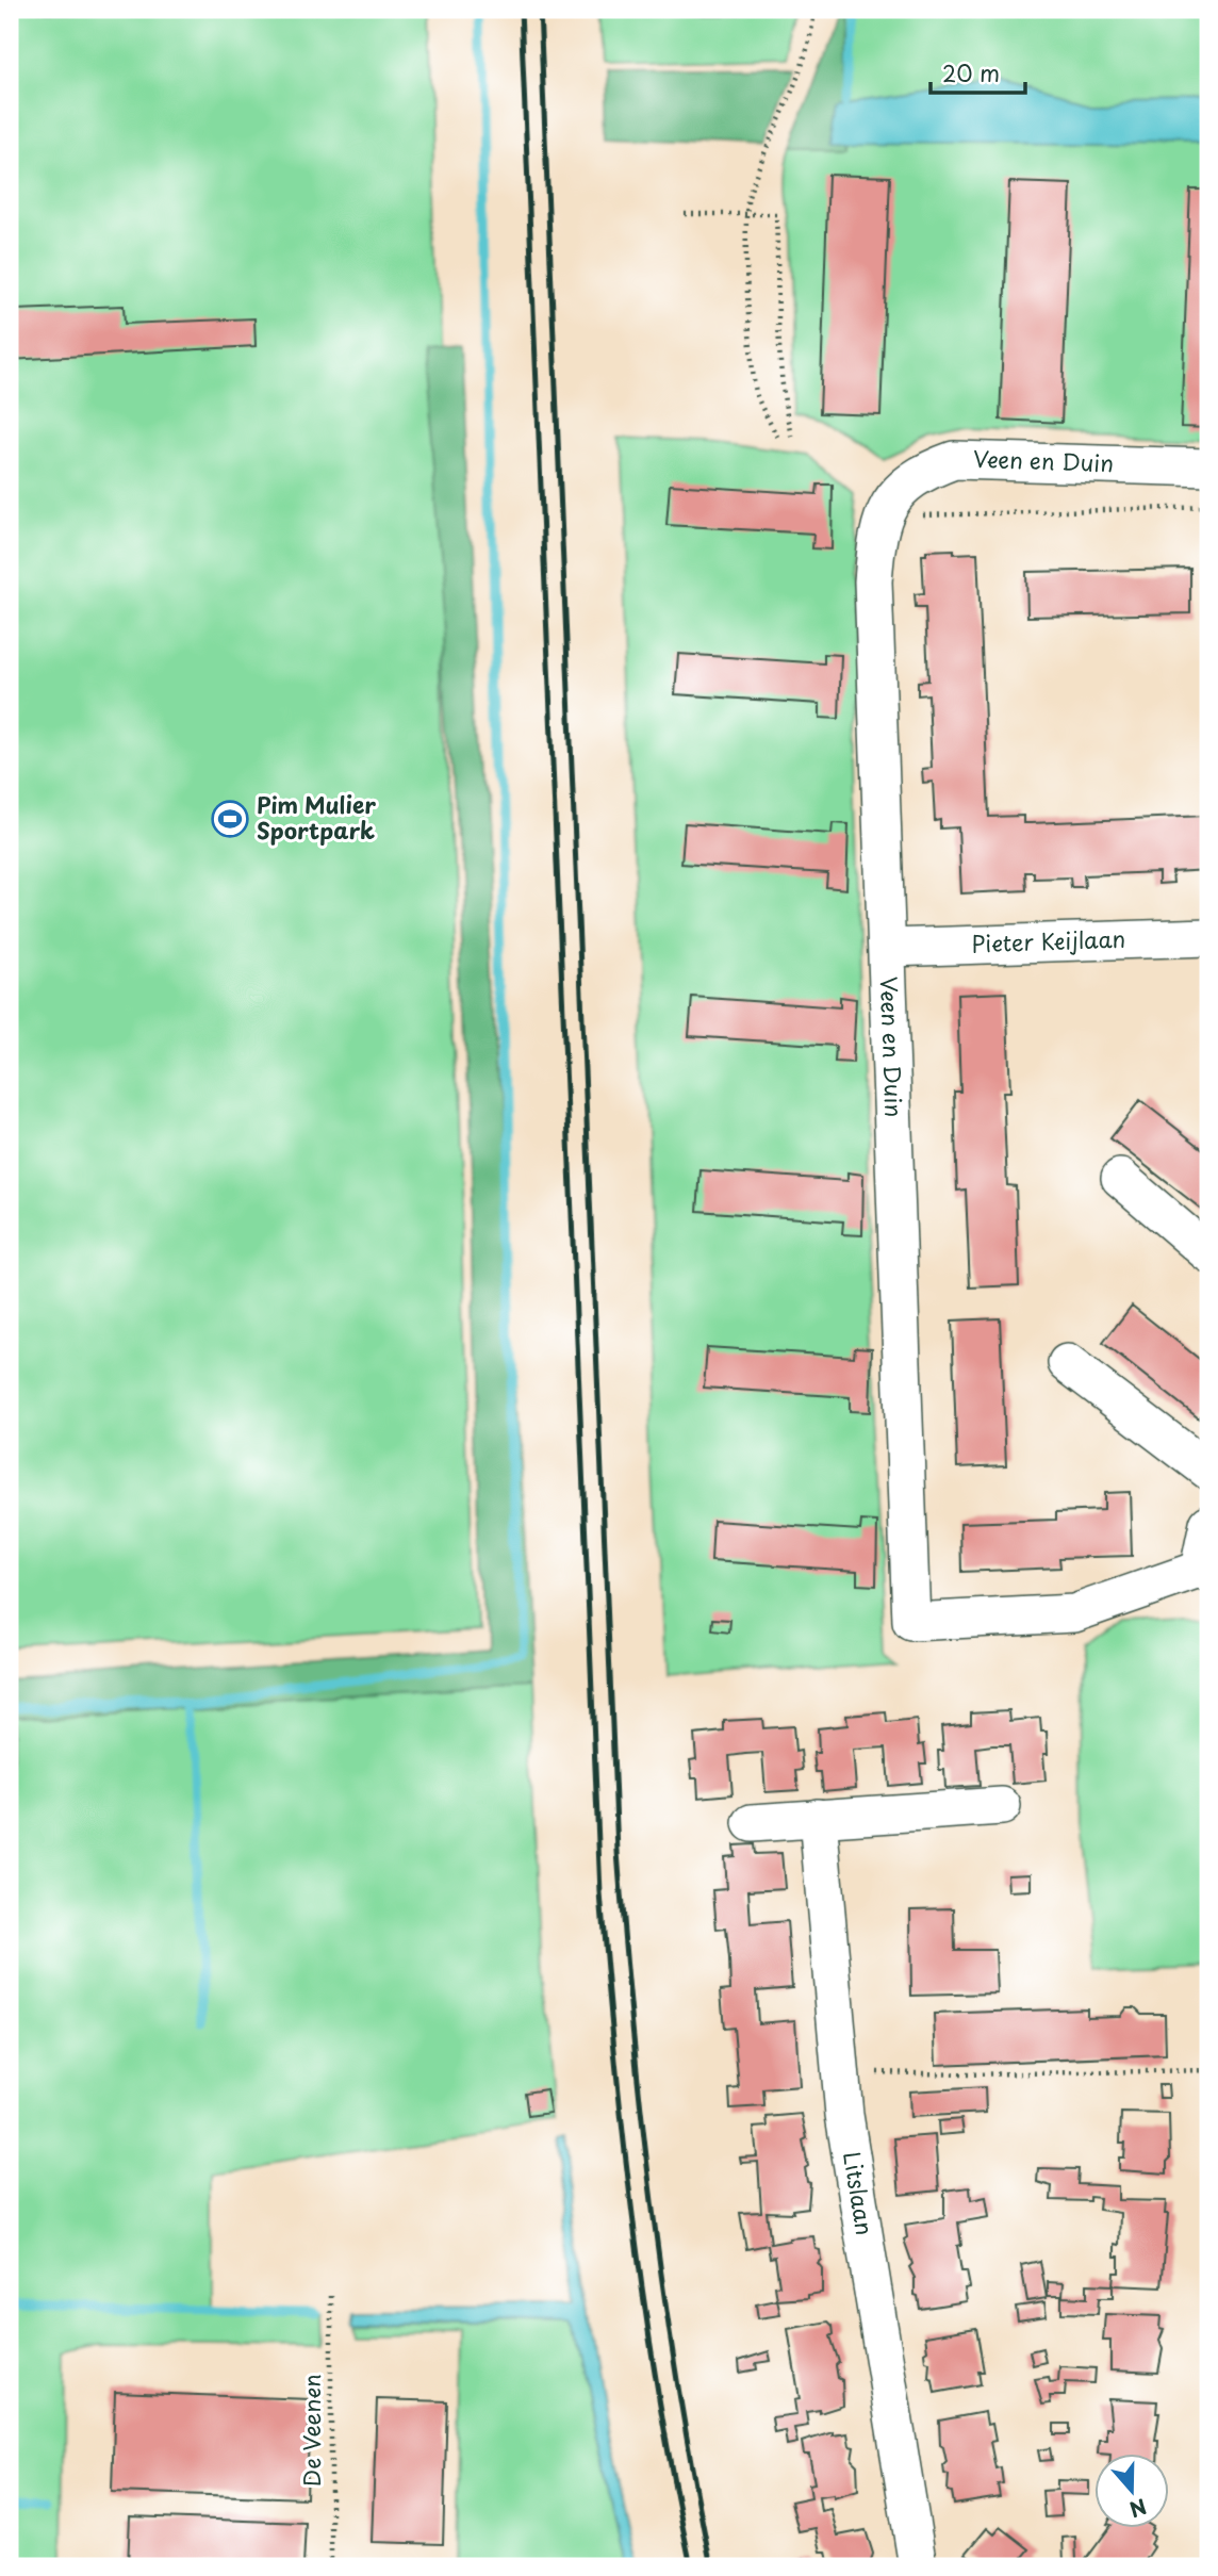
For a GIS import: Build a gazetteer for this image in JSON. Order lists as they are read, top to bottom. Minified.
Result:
{"streets":{"street":["Veen en Duin","Pieter Keijlaan","Litslaan"],"path":["De Veenen"]},"crossings":[["Veen en Duin","Pieter Keijlaan"]],"places":{"sports":["Pim Mulier Sportpark"]},"scale_bar":"20 m","north":"bottom"}
